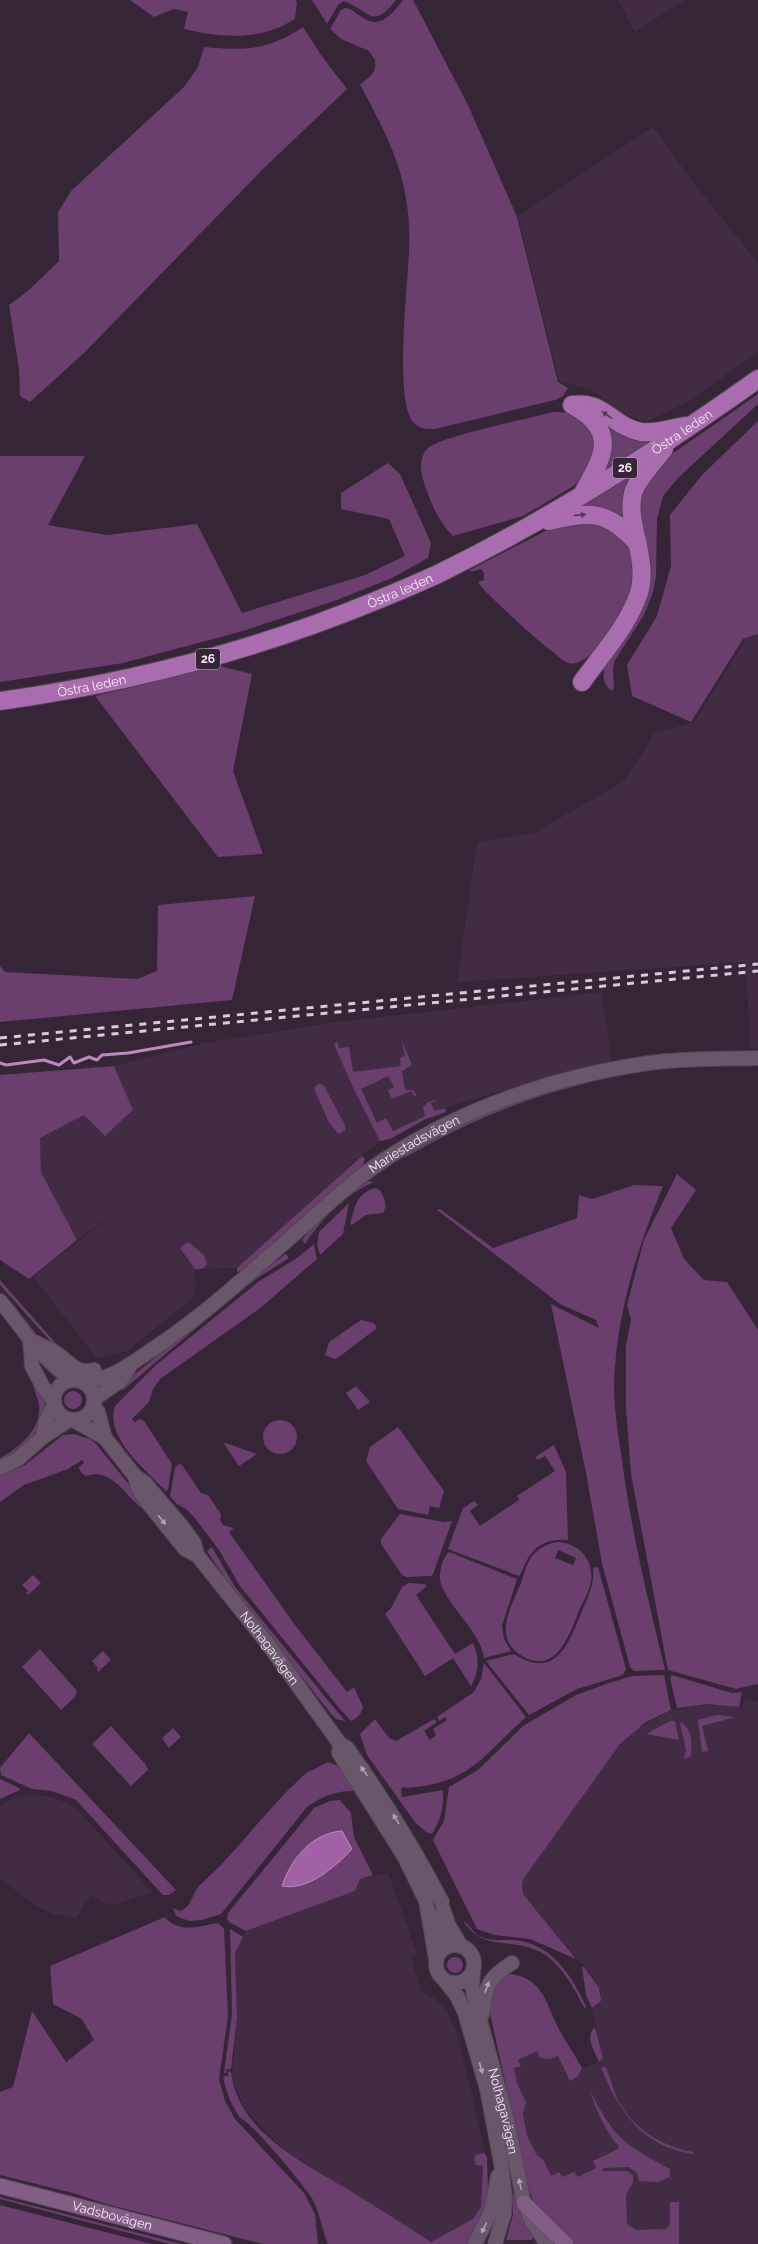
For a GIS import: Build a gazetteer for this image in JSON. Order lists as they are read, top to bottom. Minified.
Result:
{"streets":{"highway":["Östra leden","26"],"main road":["Vadsbovägen"],"street":["Mariestadsvägen","Nolhagavägen"]},"crossings":[["Mariestadsvägen","Nolhagavägen"]]}
